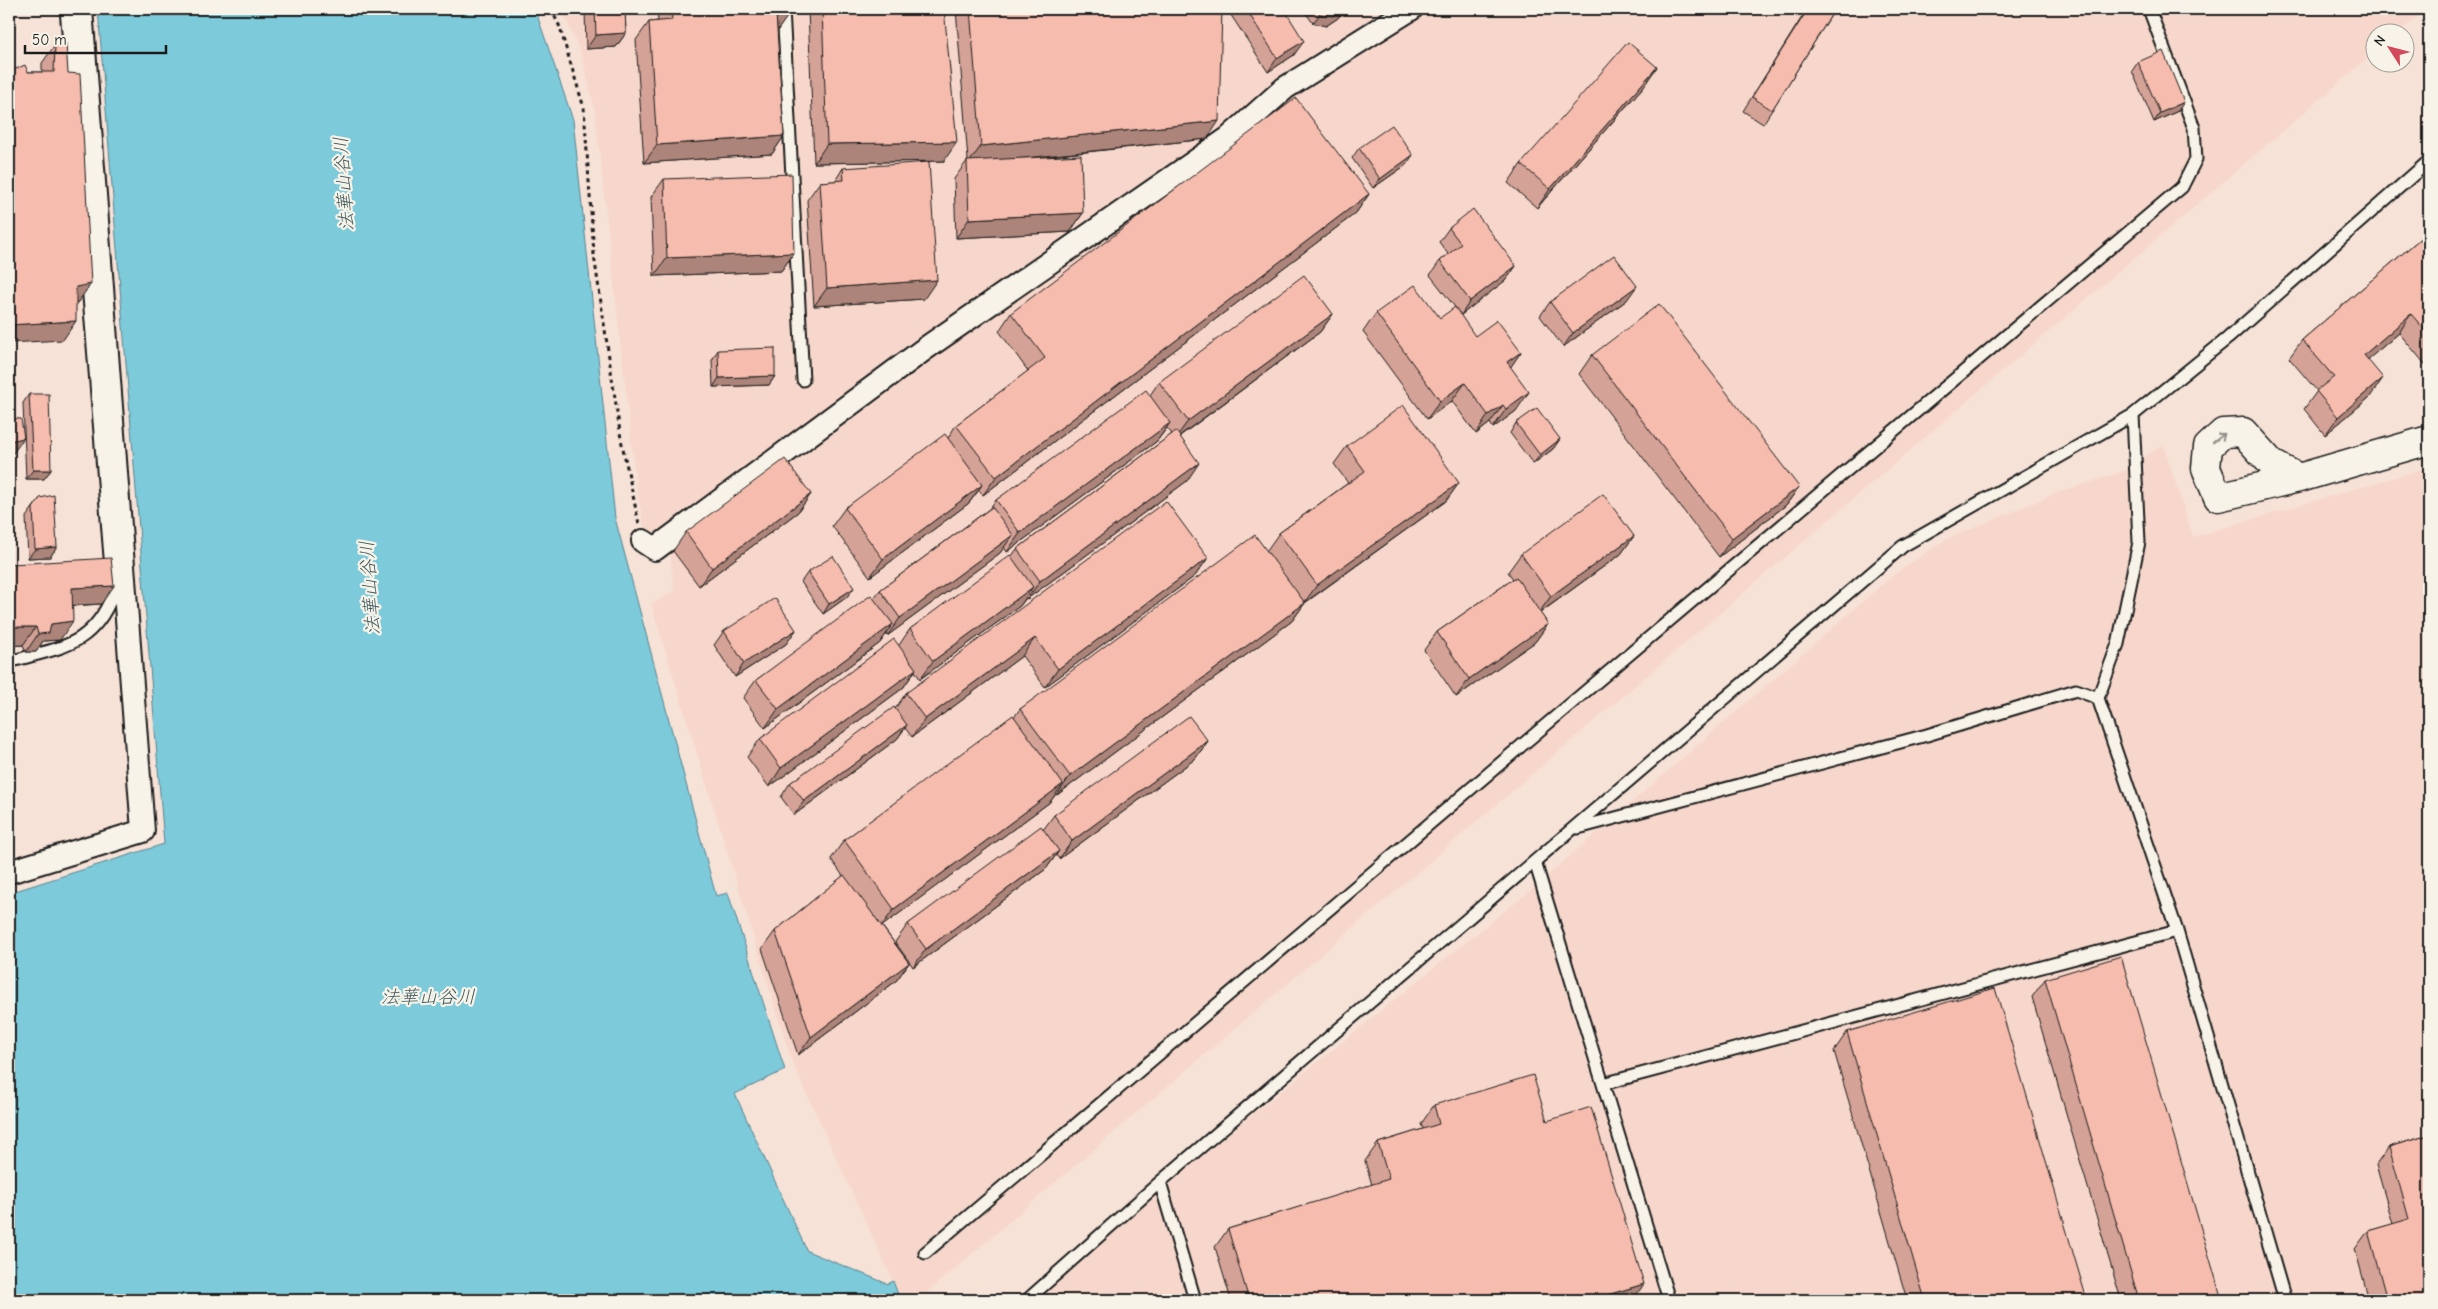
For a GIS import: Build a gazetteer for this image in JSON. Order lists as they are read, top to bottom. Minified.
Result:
{"water":["法華山谷川"],"scale_bar":"50 m","north":"top left"}
